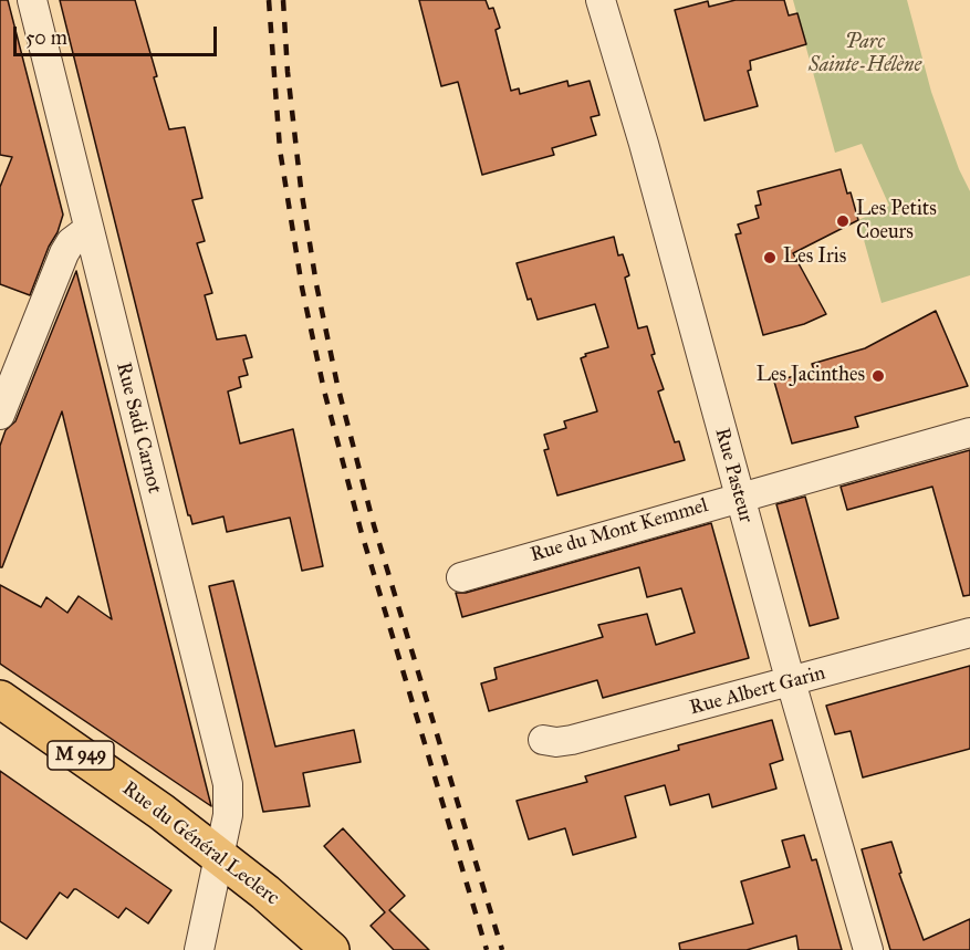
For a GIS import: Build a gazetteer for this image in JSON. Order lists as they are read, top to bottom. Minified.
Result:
{"streets":{"main road":["M 949","Rue du Général Leclerc"],"street":["Rue Sadi Carnot","Rue Pasteur","Rue du Mont Kemmel","Rue Albert Garin"]},"crossings":[["Rue Sadi Carnot","Rue du Général Leclerc"],["Rue Pasteur","Rue du Mont Kemmel"],["Rue Pasteur","Rue Albert Garin"]],"parks":["Parc Sainte-Hélène"],"places":["Les Petits Coeurs","Les Iris","Les Jacinthes"],"scale_bar":"50 m"}
